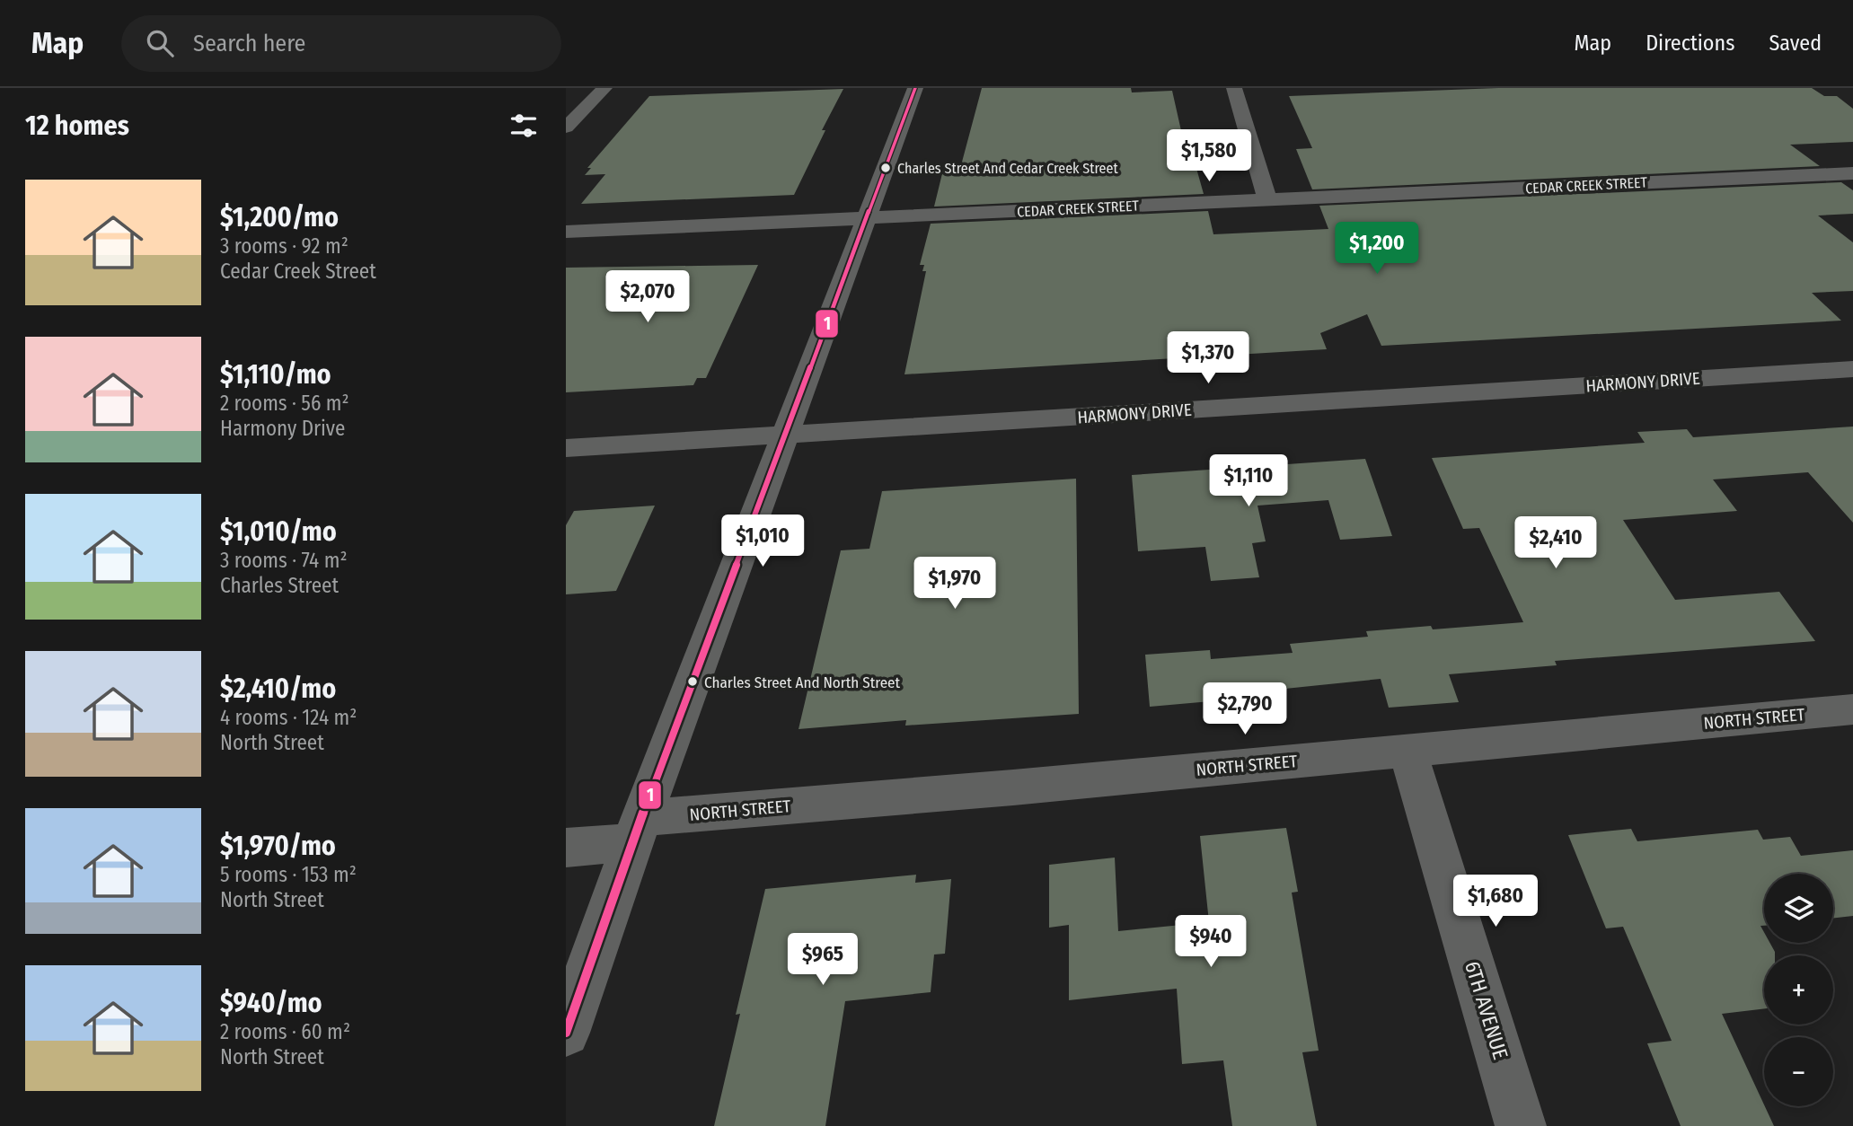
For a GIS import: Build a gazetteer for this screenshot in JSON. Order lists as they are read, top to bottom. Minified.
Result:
{"streets":{"street":["CEDAR CREEK STREET","HARMONY DRIVE","NORTH STREET","6TH AVENUE"]},"crossings":[["NORTH STREET","6TH AVENUE"]],"places":["Charles Street And Cedar Creek Street","Charles Street And North Street"],"lines":["transit line 1"],"page":{"header":"Map","search":"Search here","nav":["Map","Directions","Saved"],"heading":"12 homes","price":["$1,580","$1,200","$2,070","$1,370","$1,110","$1,010","$2,410","$1,970","$2,790","$1,680","$940","$965"],"list":[{"name":"$1,200/mo","note":"3 rooms · 92 m² · Cedar Creek Street"},{"name":"$1,110/mo","note":"2 rooms · 56 m² · Harmony Drive"},{"name":"$1,010/mo","note":"3 rooms · 74 m² · Charles Street"},{"name":"$2,410/mo","note":"4 rooms · 124 m² · North Street"},{"name":"$1,970/mo","note":"5 rooms · 153 m² · North Street"},{"name":"$940/mo","note":"2 rooms · 60 m² · North Street"}],"map_buttons":["+","−"]}}
